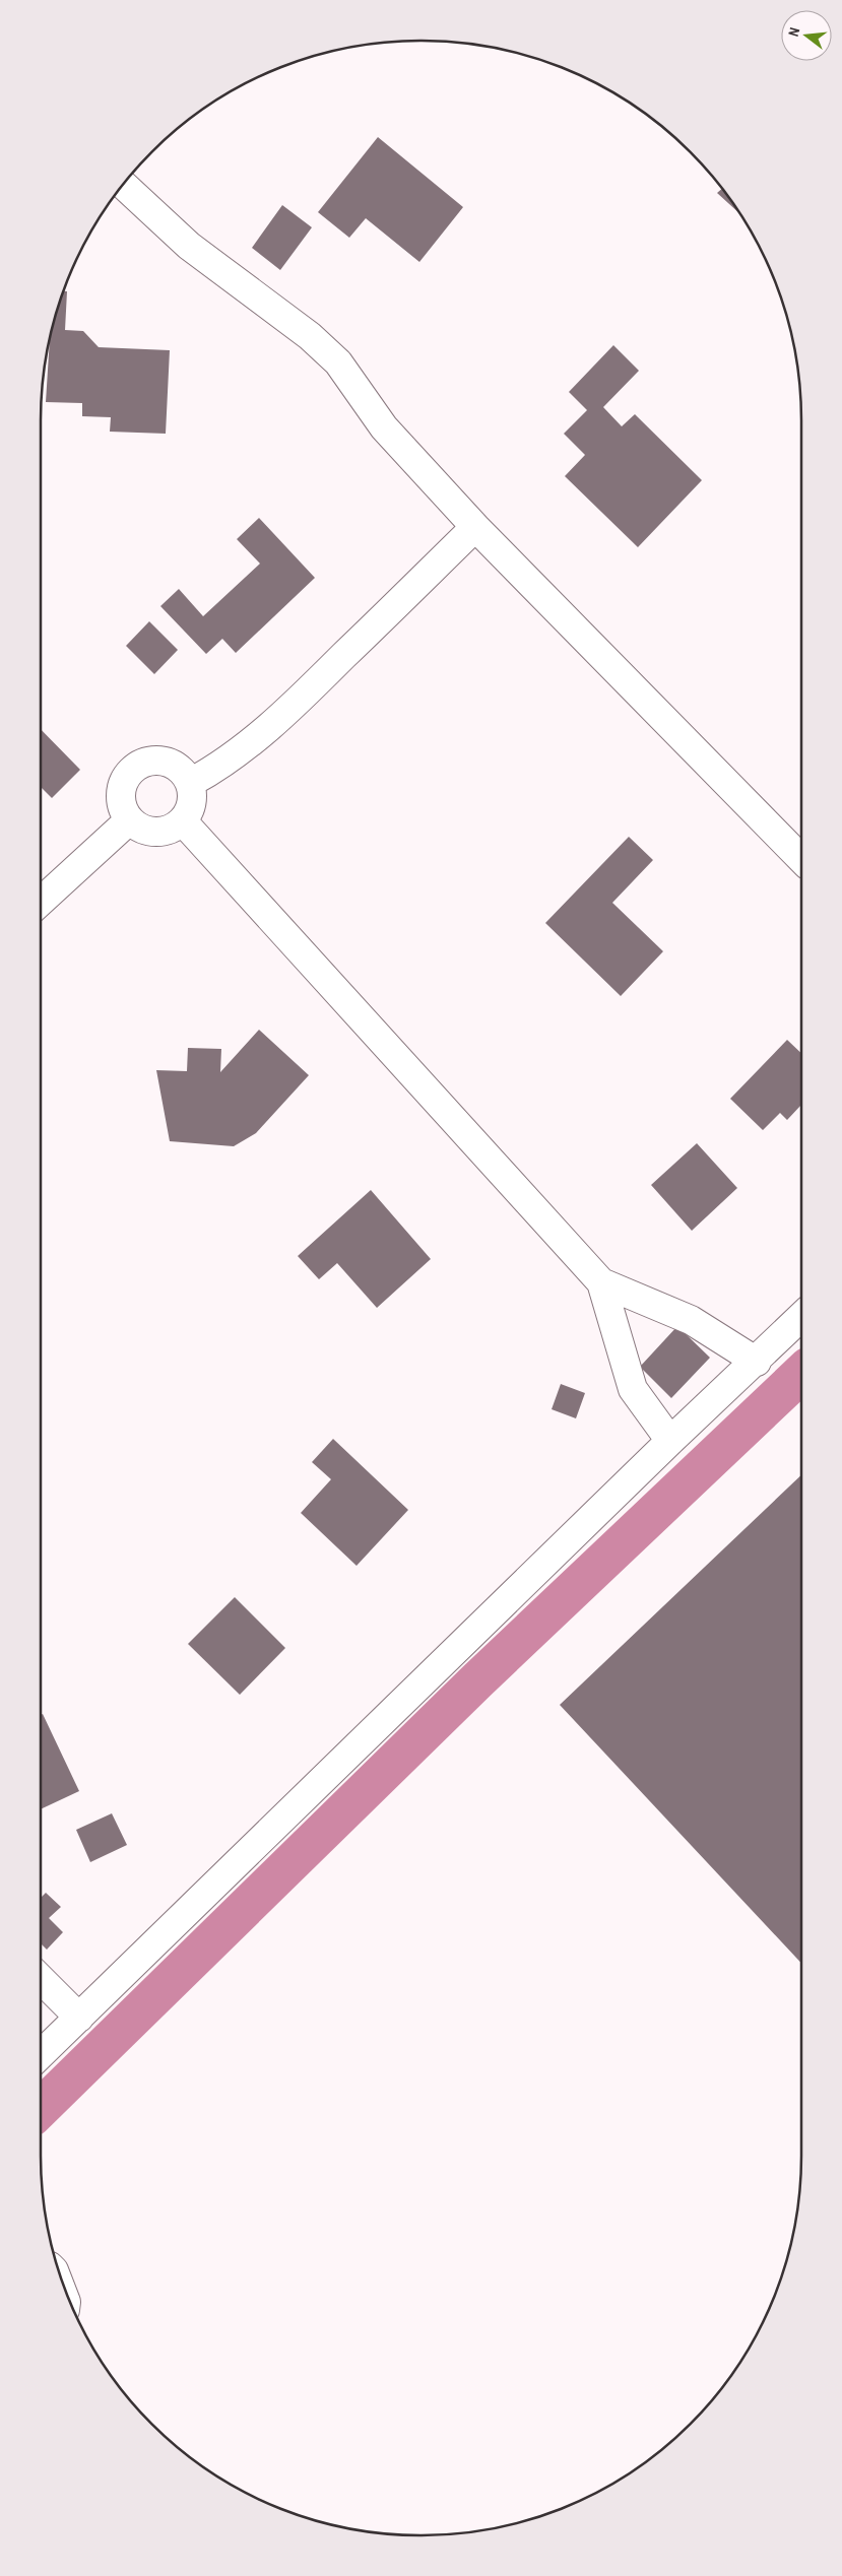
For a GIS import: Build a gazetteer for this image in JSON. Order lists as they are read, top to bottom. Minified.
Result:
{"north":"left"}
